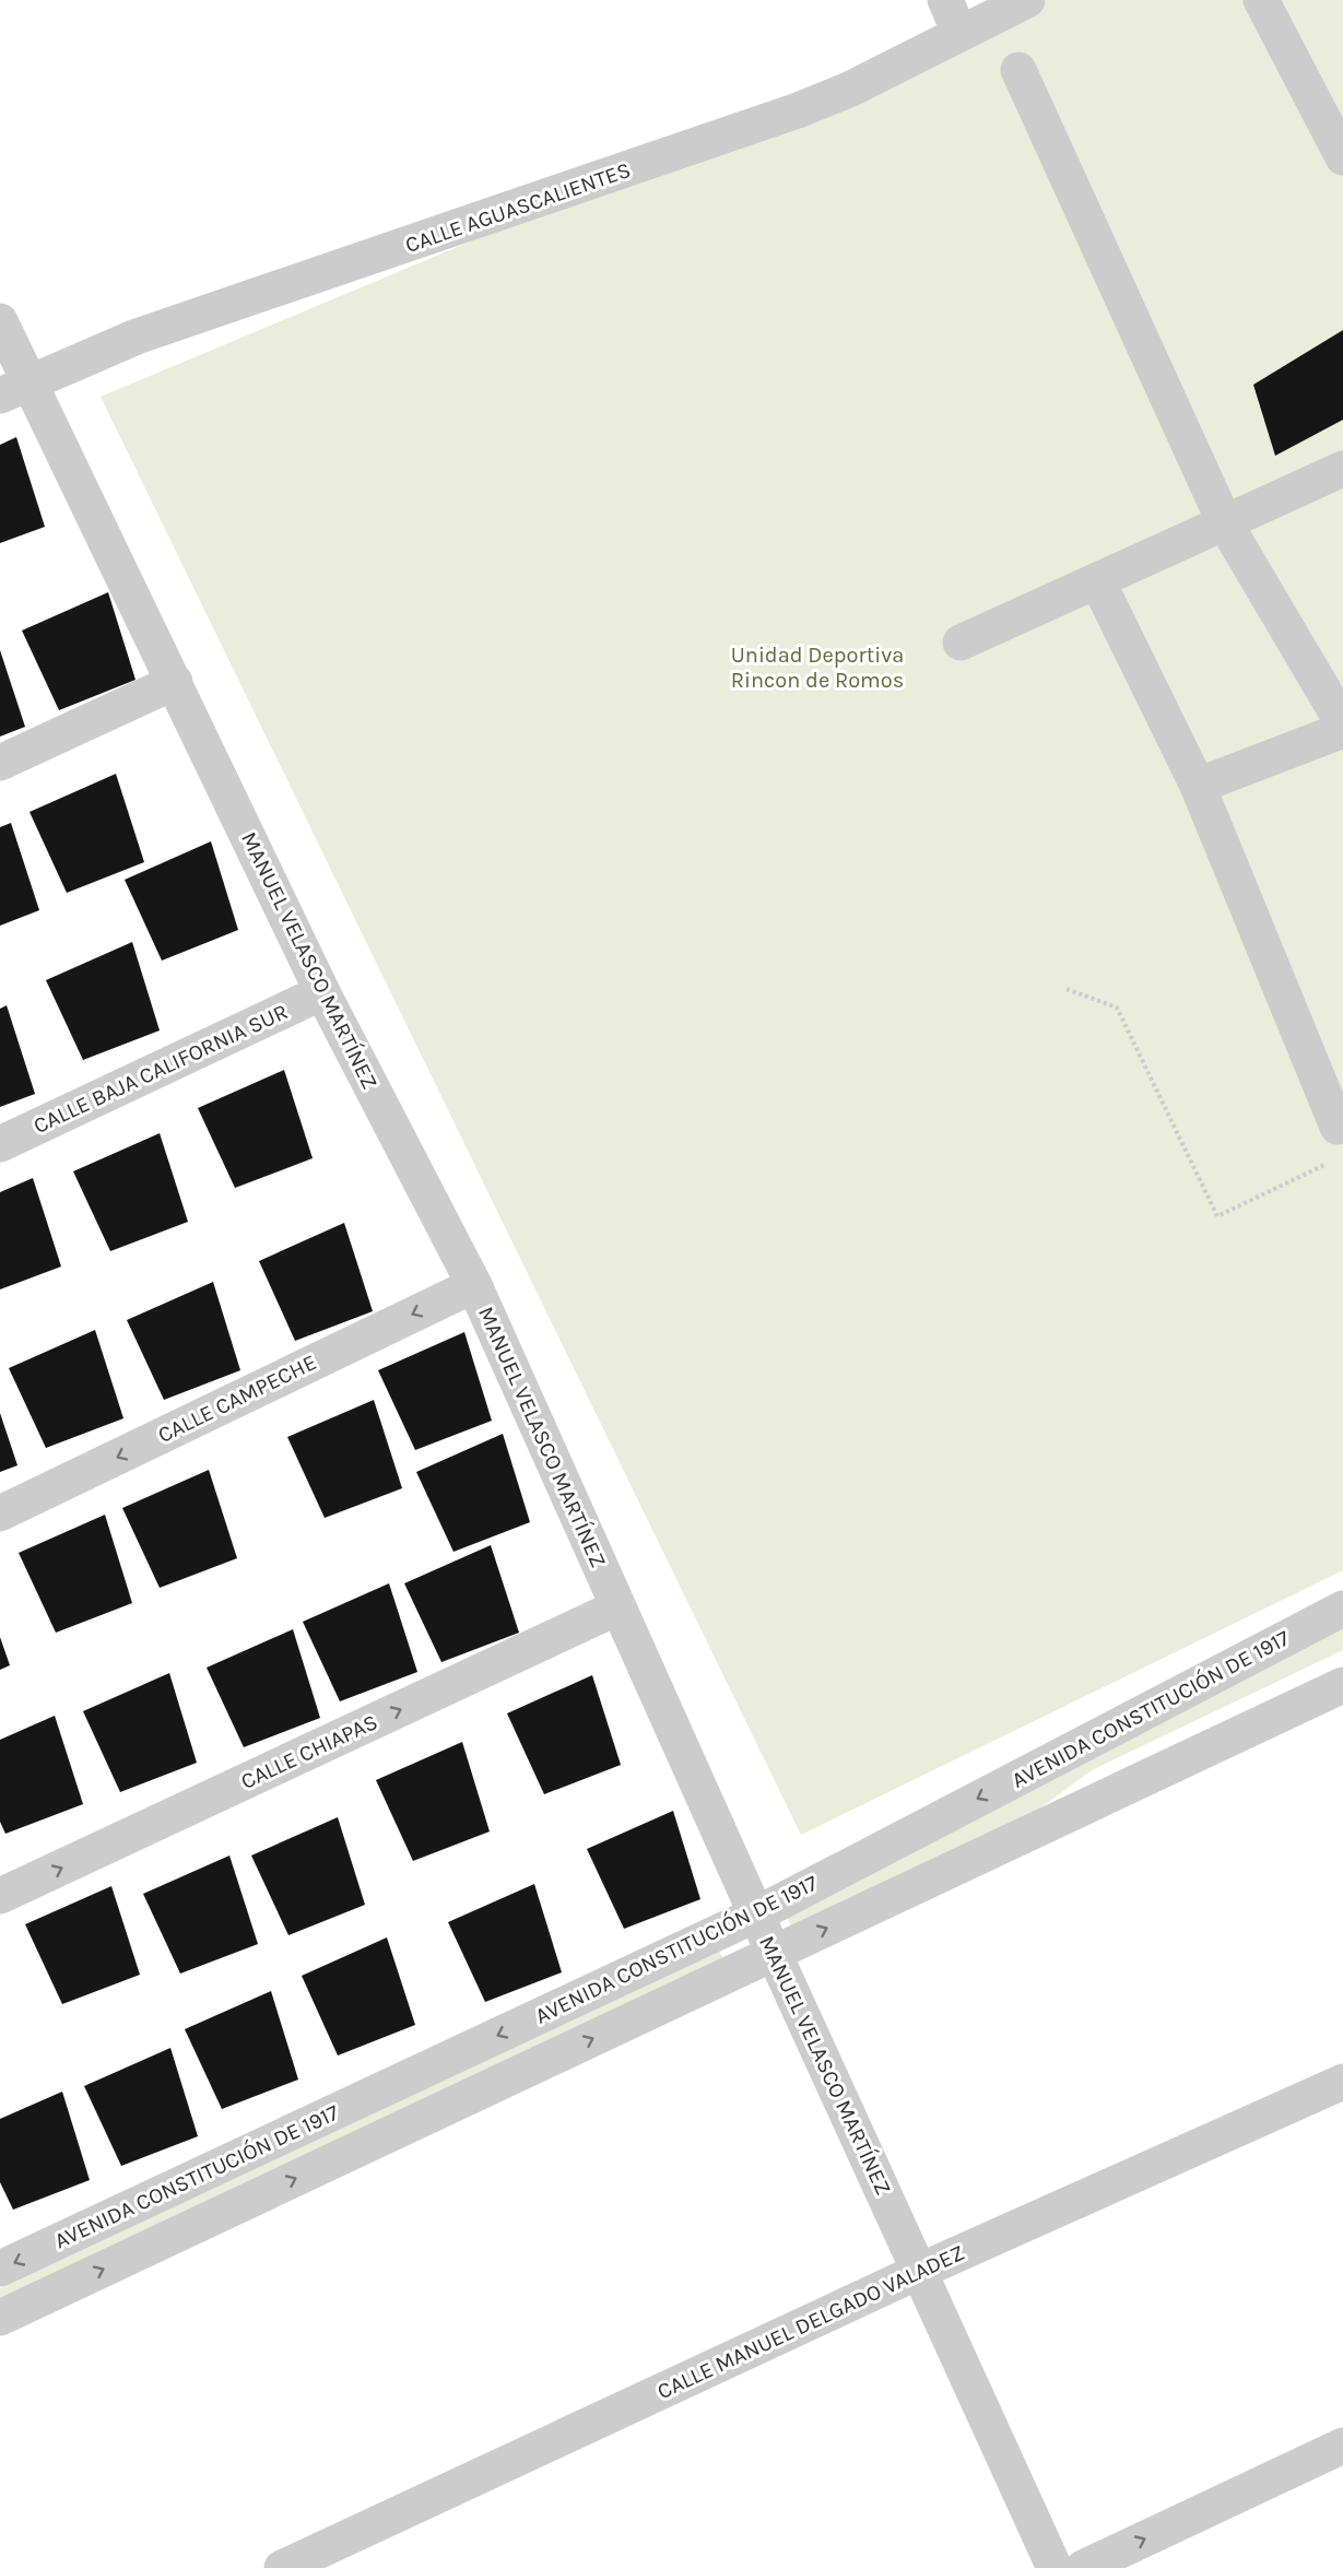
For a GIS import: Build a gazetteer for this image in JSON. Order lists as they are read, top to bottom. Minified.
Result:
{"streets":{"street":["CALLE AGUASCALIENTES","MANUEL VELASCO MARTÍNEZ","CALLE BAJA CALIFORNIA SUR","CALLE CAMPECHE","AVENIDA CONSTITUCIÓN DE 1917","CALLE CHIAPAS","CALLE MANUEL DELGADO VALADEZ"]},"crossings":[["CALLE AGUASCALIENTES","MANUEL VELASCO MARTÍNEZ"],["MANUEL VELASCO MARTÍNEZ","CALLE BAJA CALIFORNIA SUR"],["MANUEL VELASCO MARTÍNEZ","CALLE CAMPECHE"],["MANUEL VELASCO MARTÍNEZ","AVENIDA CONSTITUCIÓN DE 1917"],["MANUEL VELASCO MARTÍNEZ","CALLE CHIAPAS"],["MANUEL VELASCO MARTÍNEZ","CALLE MANUEL DELGADO VALADEZ"]],"one_way":["CALLE CAMPECHE","CALLE CHIAPAS"],"parks":["Unidad Deportiva Rincon de Romos"]}
